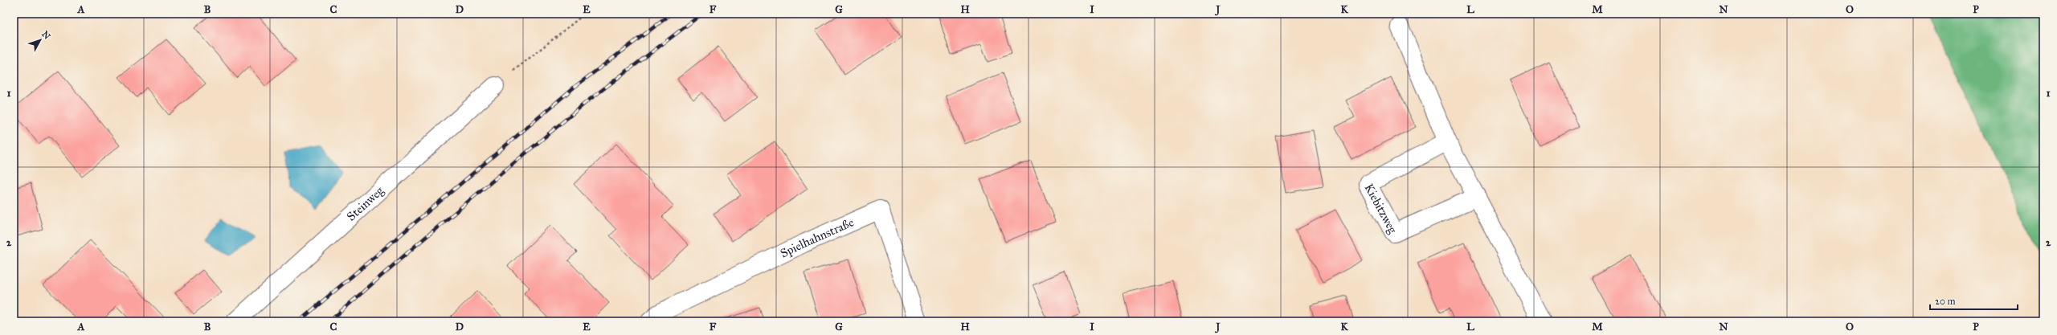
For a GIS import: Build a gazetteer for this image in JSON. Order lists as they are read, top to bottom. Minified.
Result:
{"streets":{"street":["Steinweg","Kiebitzweg","Spielhahnstraße"]},"scale_bar":"20 m","north":"top right","grid":{"columns":["A","B","C","D","E","F","G","H","I","J","K","L","M","N","O","P"],"rows":["1","2"]}}
